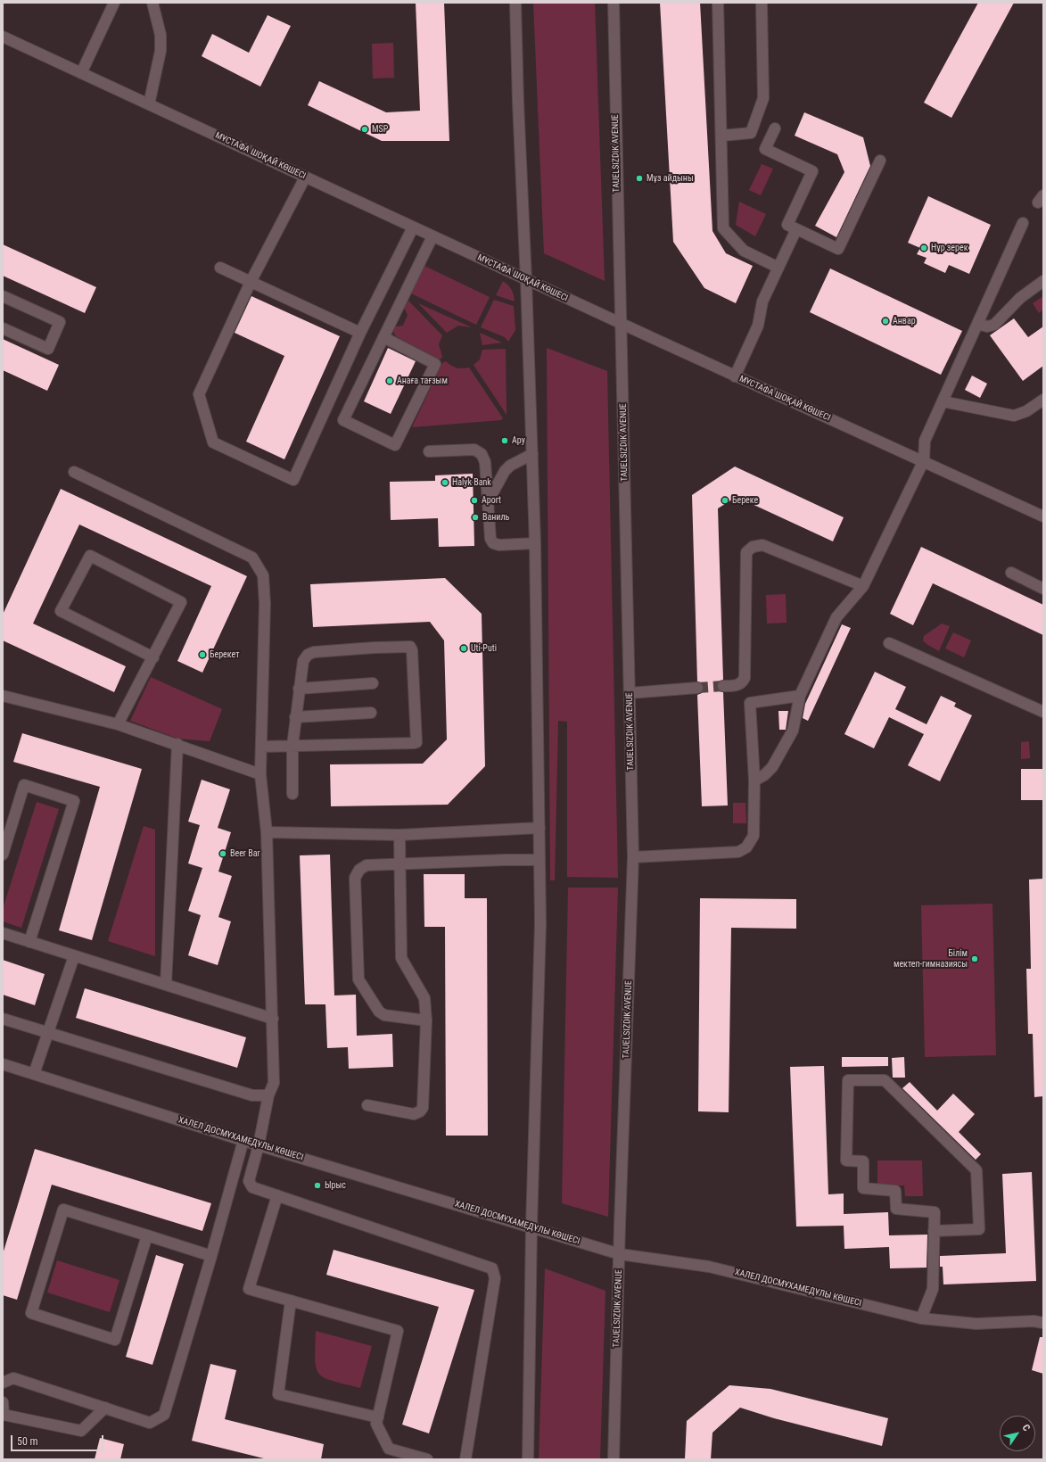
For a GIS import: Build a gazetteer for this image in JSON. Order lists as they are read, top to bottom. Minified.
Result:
{"streets":{"street":["TAUELSIZDIK AVENUE","МҰСТАФА ШОҚАЙ КӨШЕСІ","ХАЛЕЛ ДОСМҰХАМЕДҰЛЫ КӨШЕСІ"]},"crossings":[["TAUELSIZDIK AVENUE","МҰСТАФА ШОҚАЙ КӨШЕСІ"],["TAUELSIZDIK AVENUE","ХАЛЕЛ ДОСМҰХАМЕДҰЛЫ КӨШЕСІ"]],"places":["MSP","Мұз айдыны","Нұр зерек","Анвар","Анаға тағзым","Ару","Halyk Bank","Aport","Береке","Ваниль","Uti-Puti","Берекет","Beer Bar","Білім мектеп-гимназиясы","Ырыс"],"scale_bar":"50 m","north":"top right"}
